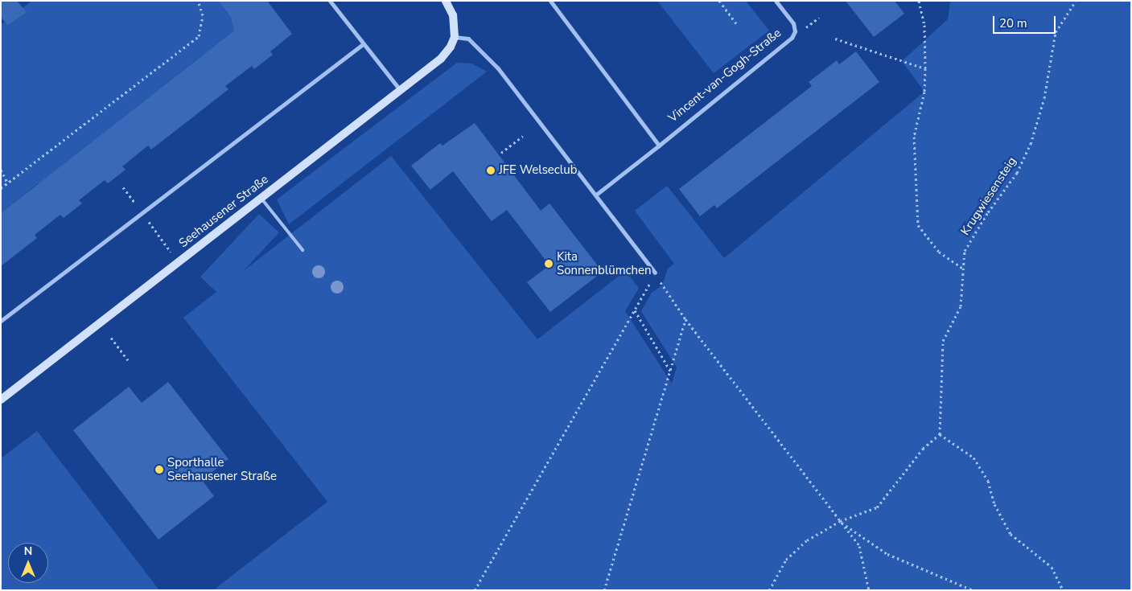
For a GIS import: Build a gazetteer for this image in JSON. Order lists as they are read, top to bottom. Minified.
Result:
{"streets":{"street":["Vincent-van-Gogh-Straße","Seehausener Straße"],"path":["Krugwiesensteig"]},"places":["JFE Welseclub","Kita Sonnenblümchen","Sporthalle Seehausener Straße"],"scale_bar":"20 m","north":"top"}
